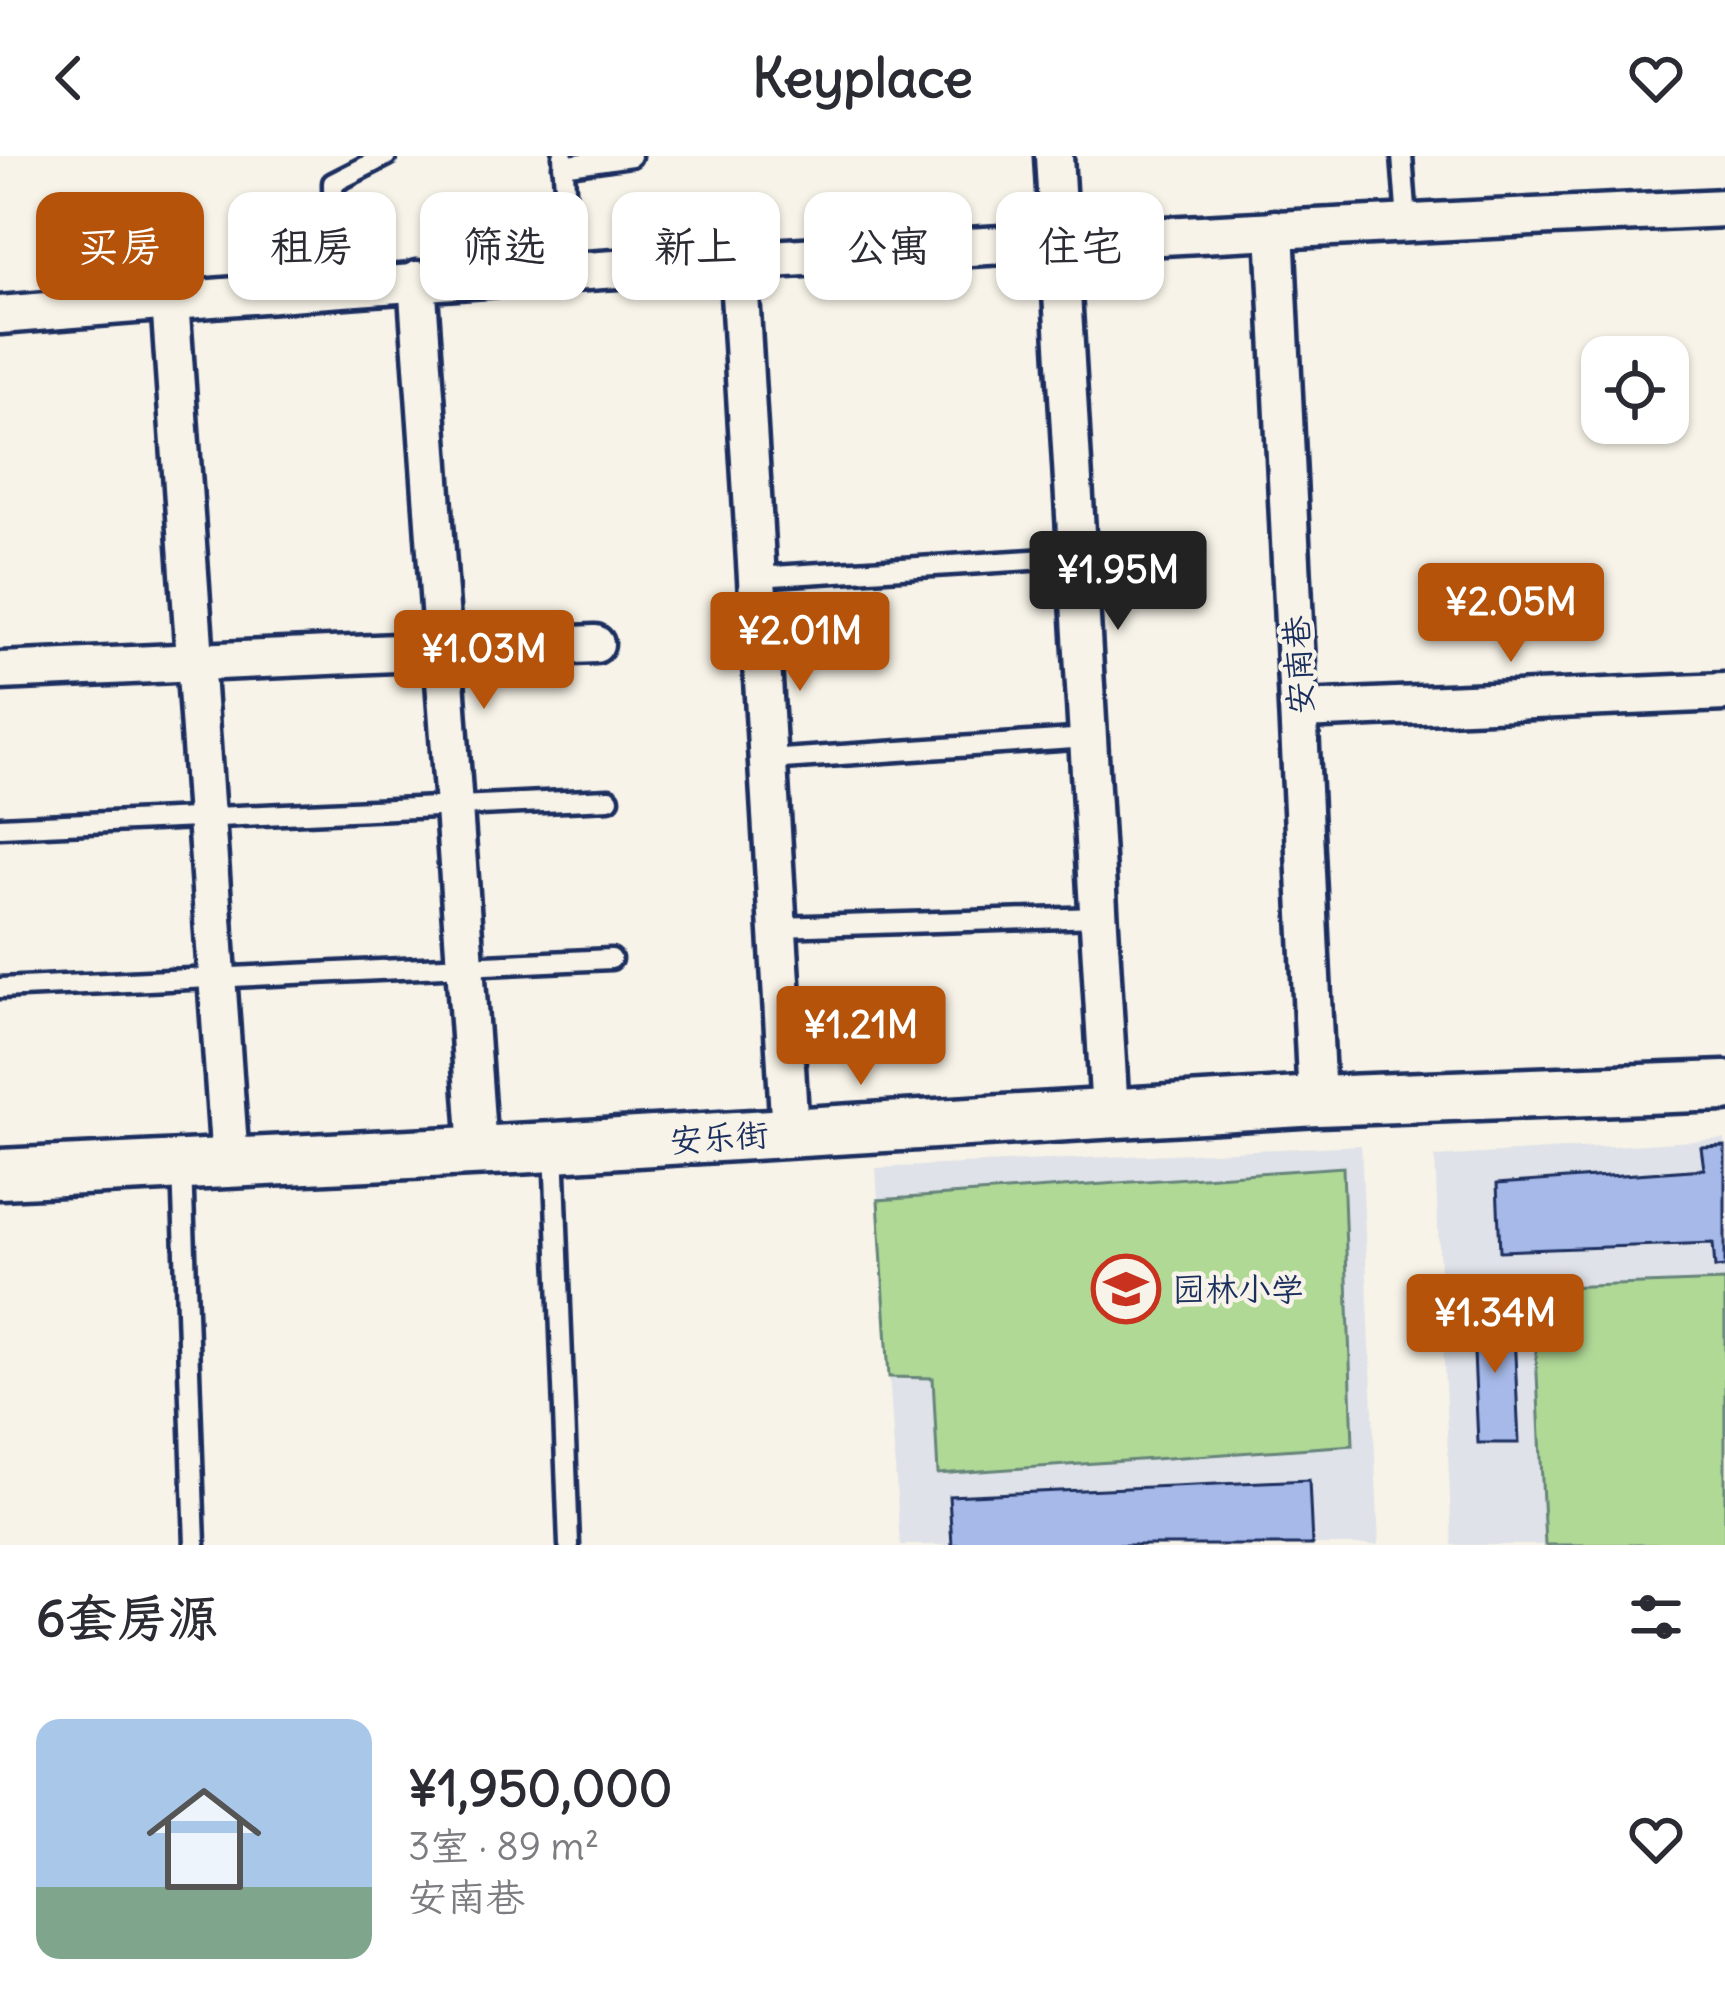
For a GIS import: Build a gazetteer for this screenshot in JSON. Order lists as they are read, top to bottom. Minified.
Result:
{"streets":{"street":["安南巷","安乐街"]},"crossings":[["安南巷","安乐街"]],"places":{"school or university":["园林小学"]},"page":{"header":"Keyplace","chip":["买房","租房","筛选","新上","公寓","住宅"],"price":["¥1.95M","¥2.05M","¥2.01M","¥1.03M","¥1.21M","¥1.34M"],"heading":"6套房源","list":[{"name":"¥1,950,000","note":"3室 · 89 m² · 安南巷"}]}}
